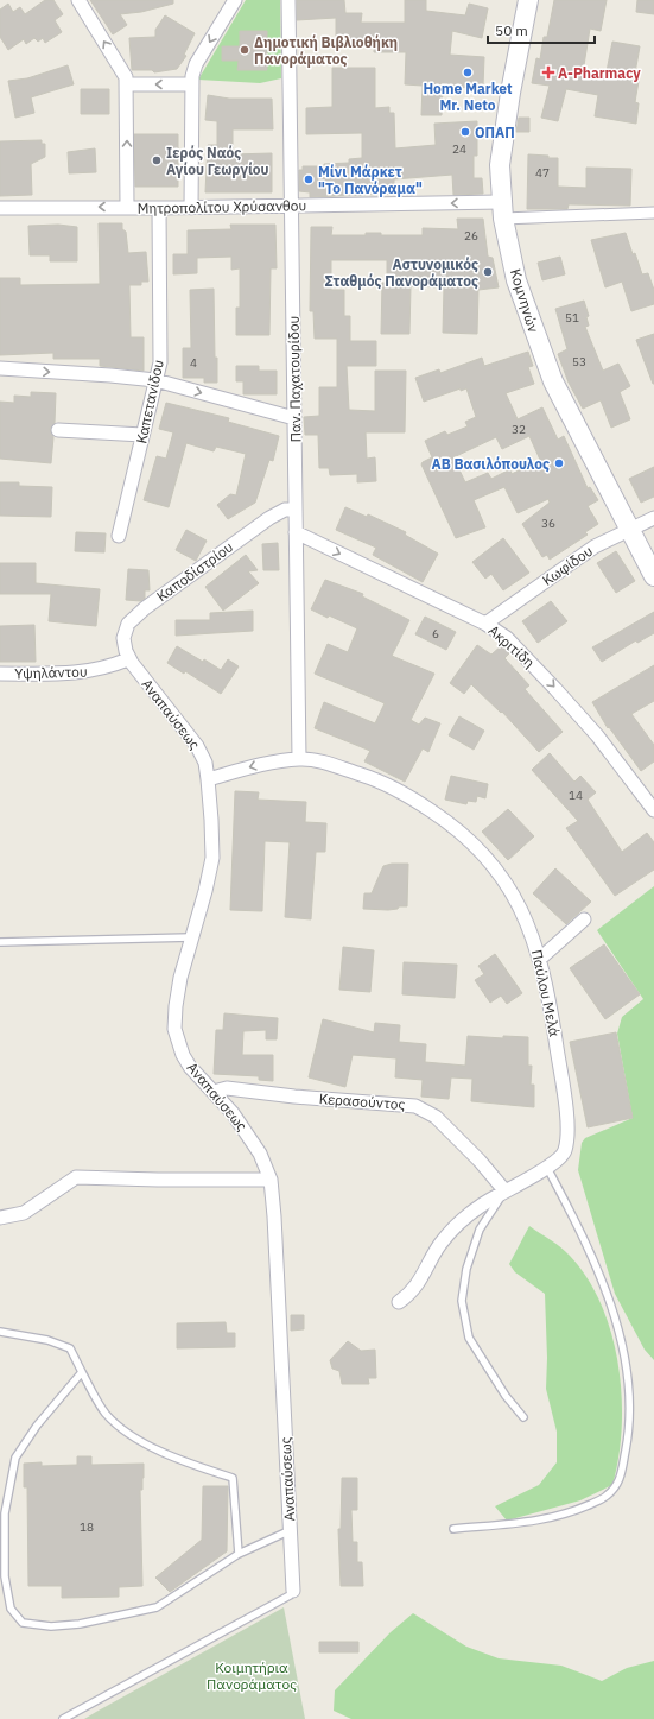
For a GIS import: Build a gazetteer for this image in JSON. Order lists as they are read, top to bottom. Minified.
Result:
{"streets":{"main road":["Κομνηνών"],"street":["Μητροπολίτου Χρύσανθου","Παν. Παχατουρίδου","Καπετανίδου","Κωφίδου","Καποδίστρίου","Ακριτίδη","Υψηλάντου","Αναπαύσεως","Παύλου Μελά","Κερασούντος"]},"crossings":[["Μητροπολίτου Χρύσανθου","Κομνηνών"],["Μητροπολίτου Χρύσανθου","Παν. Παχατουρίδου"],["Μητροπολίτου Χρύσανθου","Καπετανίδου"],["Κομνηνών","Κωφίδου"],["Παν. Παχατουρίδου","Καποδίστρίου"],["Παν. Παχατουρίδου","Ακριτίδη"],["Παν. Παχατουρίδου","Παύλου Μελά"],["Κωφίδου","Ακριτίδη"],["Καποδίστρίου","Υψηλάντου"],["Καποδίστρίου","Αναπαύσεως"],["Υψηλάντου","Αναπαύσεως"],["Αναπαύσεως","Παύλου Μελά"],["Αναπαύσεως","Κερασούντος"],["Παύλου Μελά","Κερασούντος"]],"one_way":["Μητροπολίτου Χρύσανθου","Ακριτίδη"],"parks":["Κοιμητήρια Πανοράματος"],"places":{"other":["Δημοτική Βιβλιοθήκη Πανοράματος","Home Market Mr. Neto","ΟΠΑΠ","Ιερός Ναός Αγίου Γεωργίου","Μίνι Μάρκετ \"Το Πανόραμα\"","Αστυνομικός Σταθμός Πανοράματος","ΑΒ Βασιλόπουλος"],"health":["A-Pharmacy"]},"house_numbers":["24","47","26","51","53","4","32","36","6","14","18"],"scale_bar":"50 m"}
